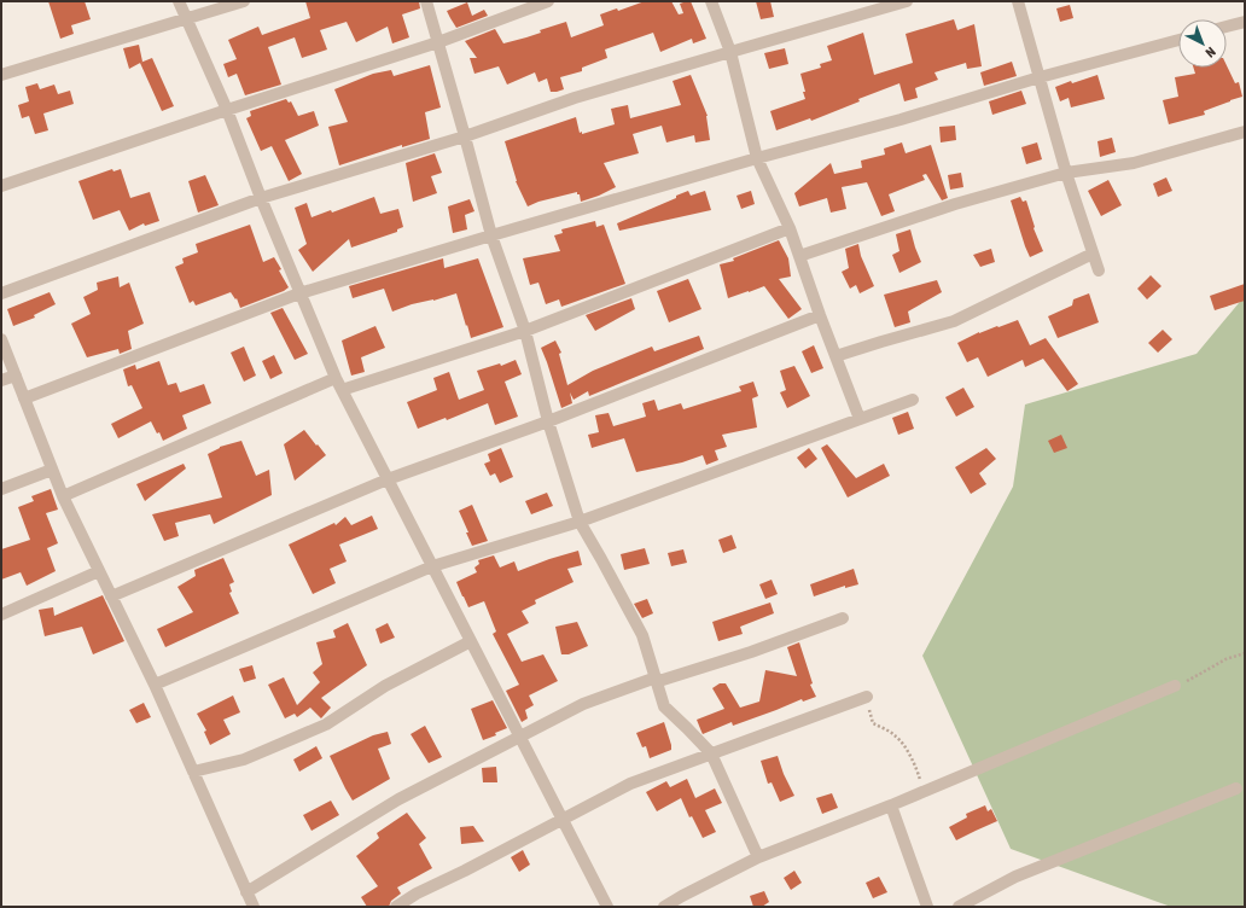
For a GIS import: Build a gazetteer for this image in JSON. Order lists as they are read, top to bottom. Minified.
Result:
{"north":"bottom right"}
